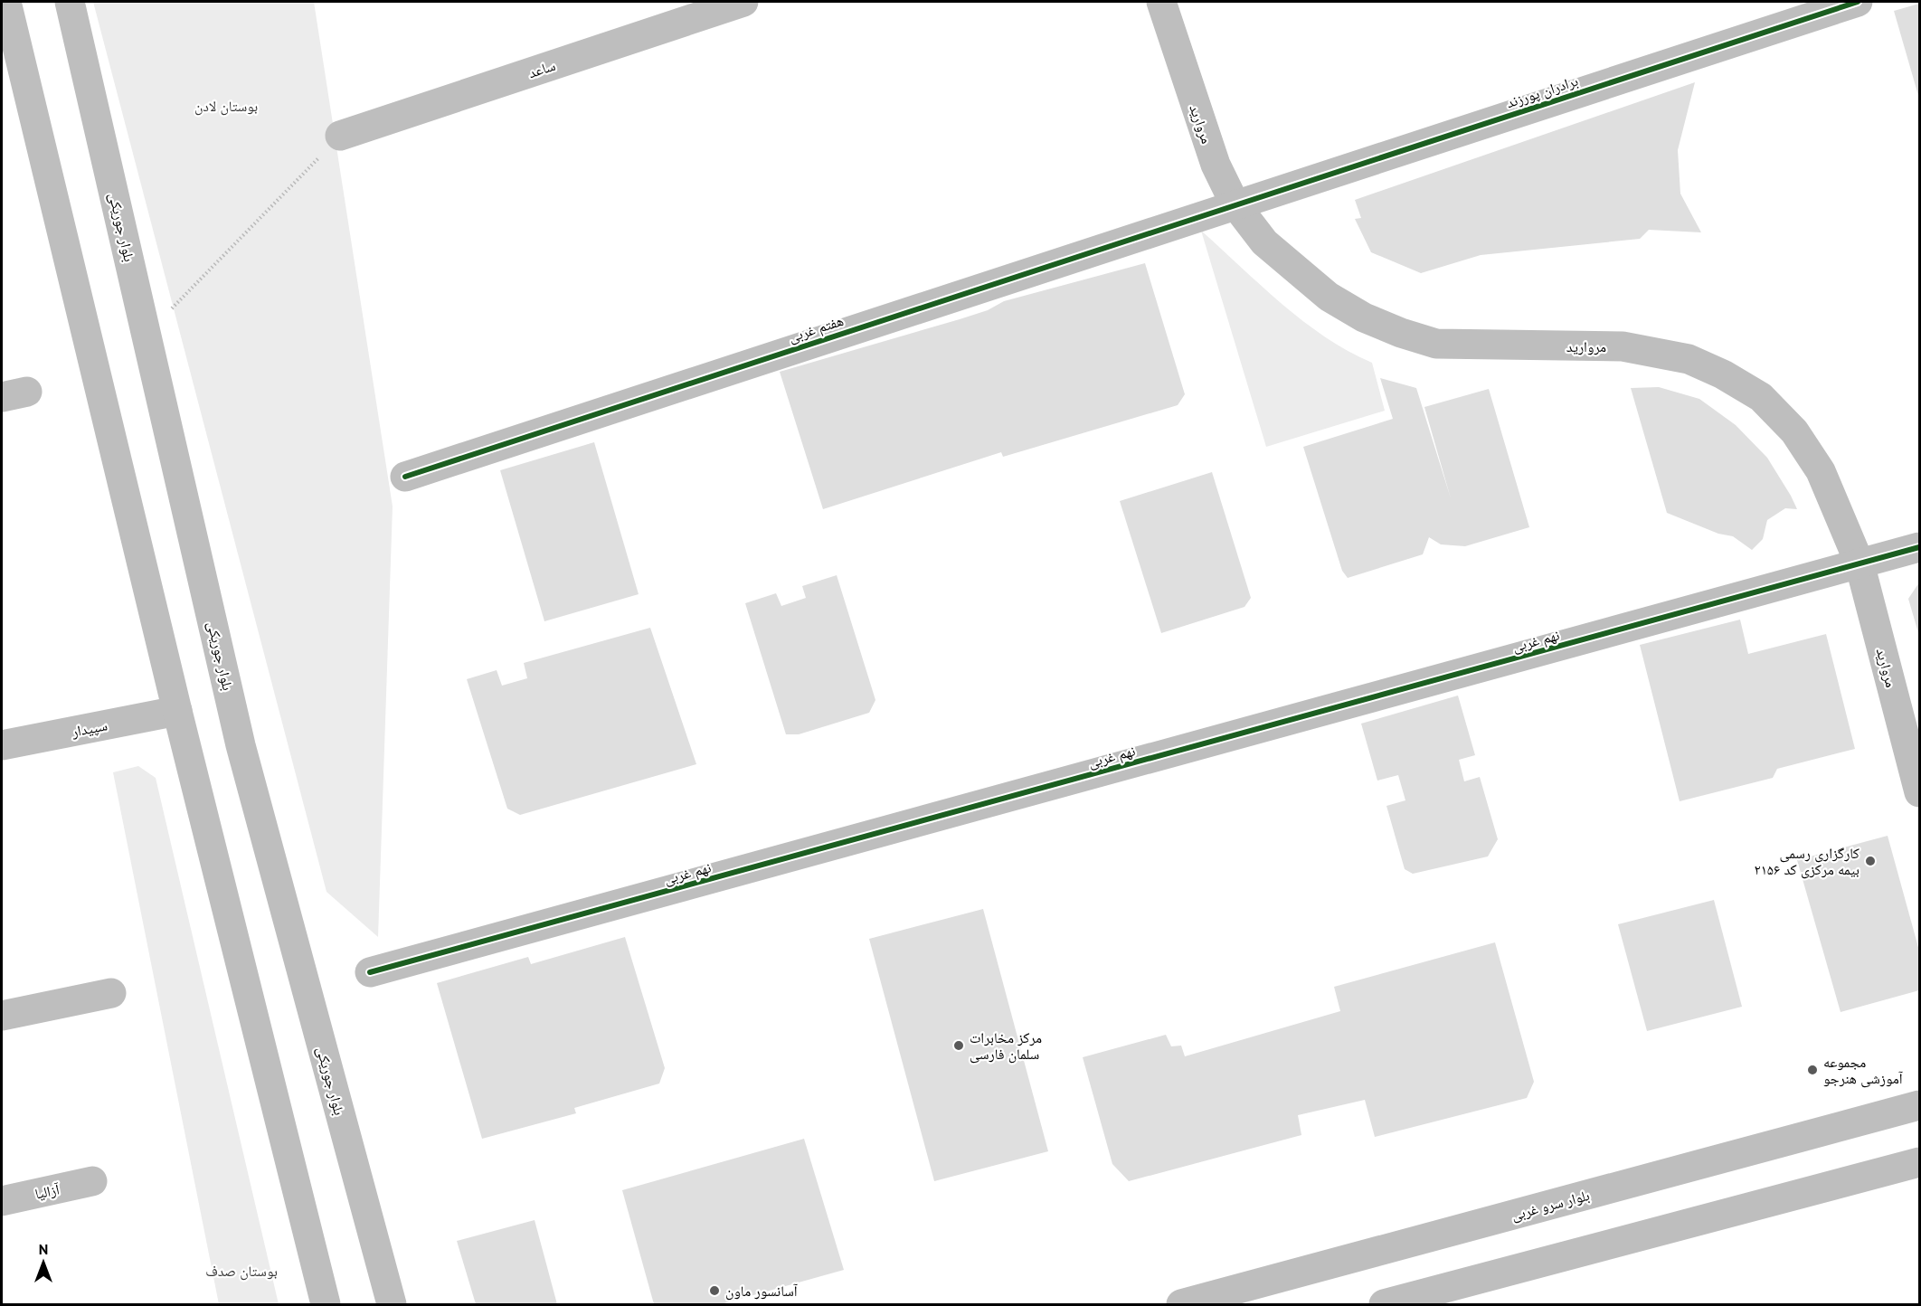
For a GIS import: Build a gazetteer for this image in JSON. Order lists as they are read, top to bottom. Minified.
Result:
{"streets":{"street":["ساعد","برادران پورزند","مروارید","بلوار جوریکی","هفتم غربی","نهم غربی","سپیدار","آزالیا","بلوار سرو غربی"]},"crossings":[["برادران پورزند","مروارید"],["برادران پورزند","هفتم غربی"],["مروارید","هفتم غربی"],["مروارید","نهم غربی"]],"parks":["بوستان لادن","بوستان صدف"],"places":["کارگزاری رسمی بیمه مرکزی کد ۲۱۵۶","مرکز مخابرات سلمان فارسی","مجموعه آموزشی هنرجو","آسانسور ماون"],"north":"top"}
